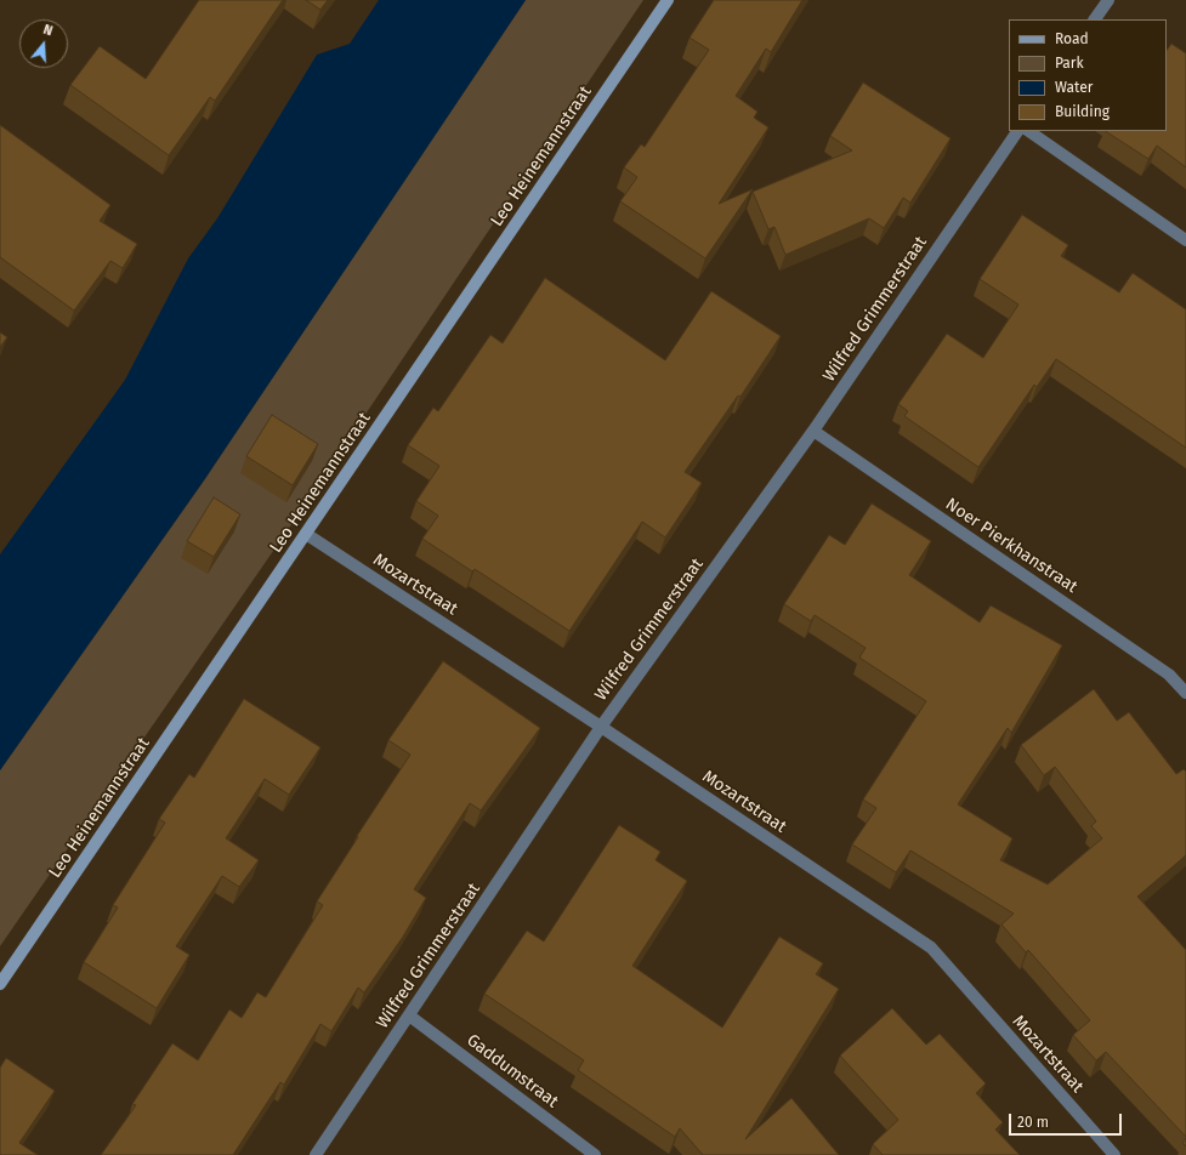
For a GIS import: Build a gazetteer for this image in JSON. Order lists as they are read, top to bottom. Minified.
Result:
{"streets":{"street":["Leo Heinemannstraat","Wilfred Grimmerstraat","Noer Pierkhanstraat","Mozartstraat","Gaddumstraat"]},"crossings":[["Leo Heinemannstraat","Mozartstraat"],["Wilfred Grimmerstraat","Noer Pierkhanstraat"],["Wilfred Grimmerstraat","Mozartstraat"],["Wilfred Grimmerstraat","Gaddumstraat"]],"legend":["Road","Park","Water","Building"],"scale_bar":"20 m","north":"top"}
